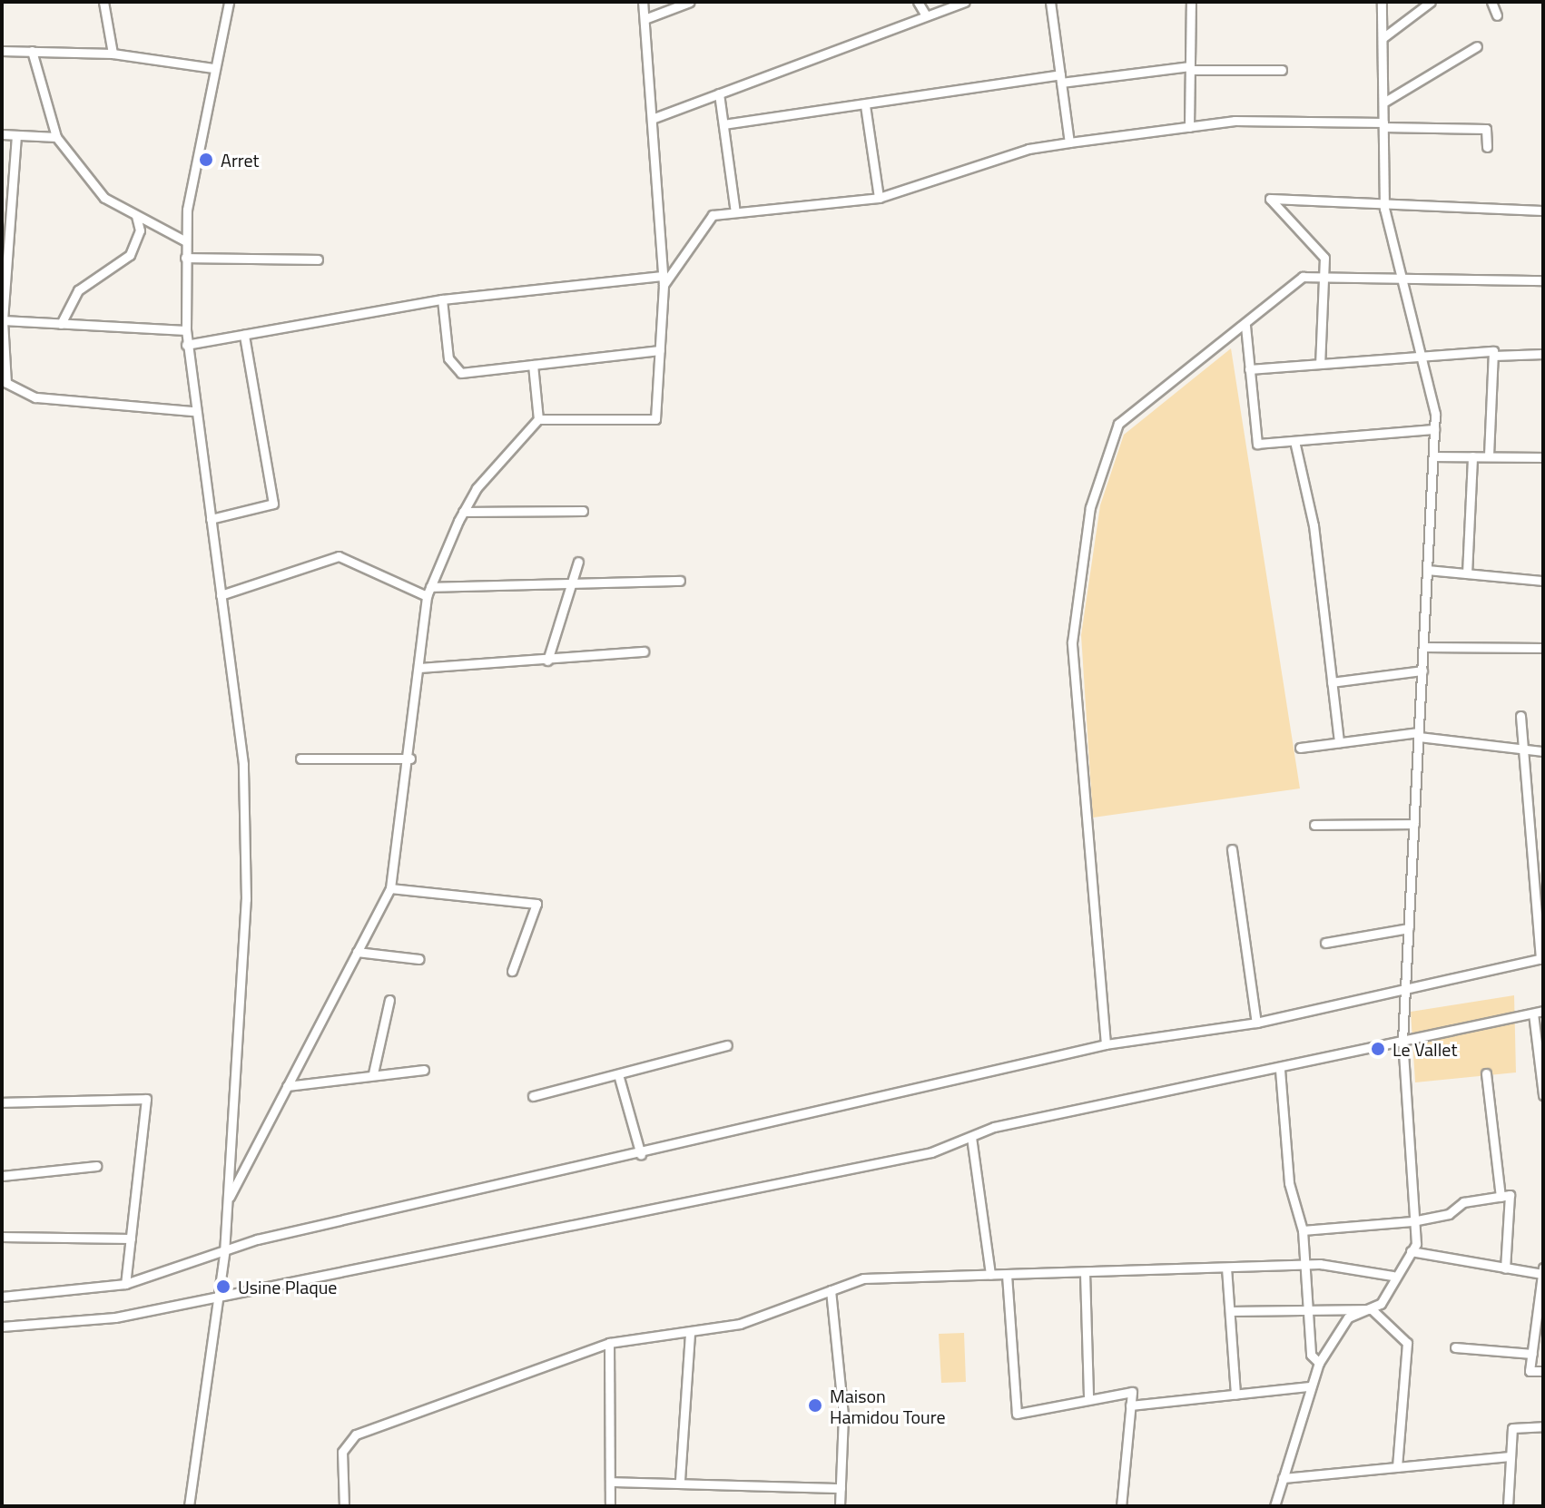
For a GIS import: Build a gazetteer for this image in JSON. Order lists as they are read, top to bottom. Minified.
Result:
{"places":["Arret","Le Vallet","Usine Plaque","Maison Hamidou Toure"]}
